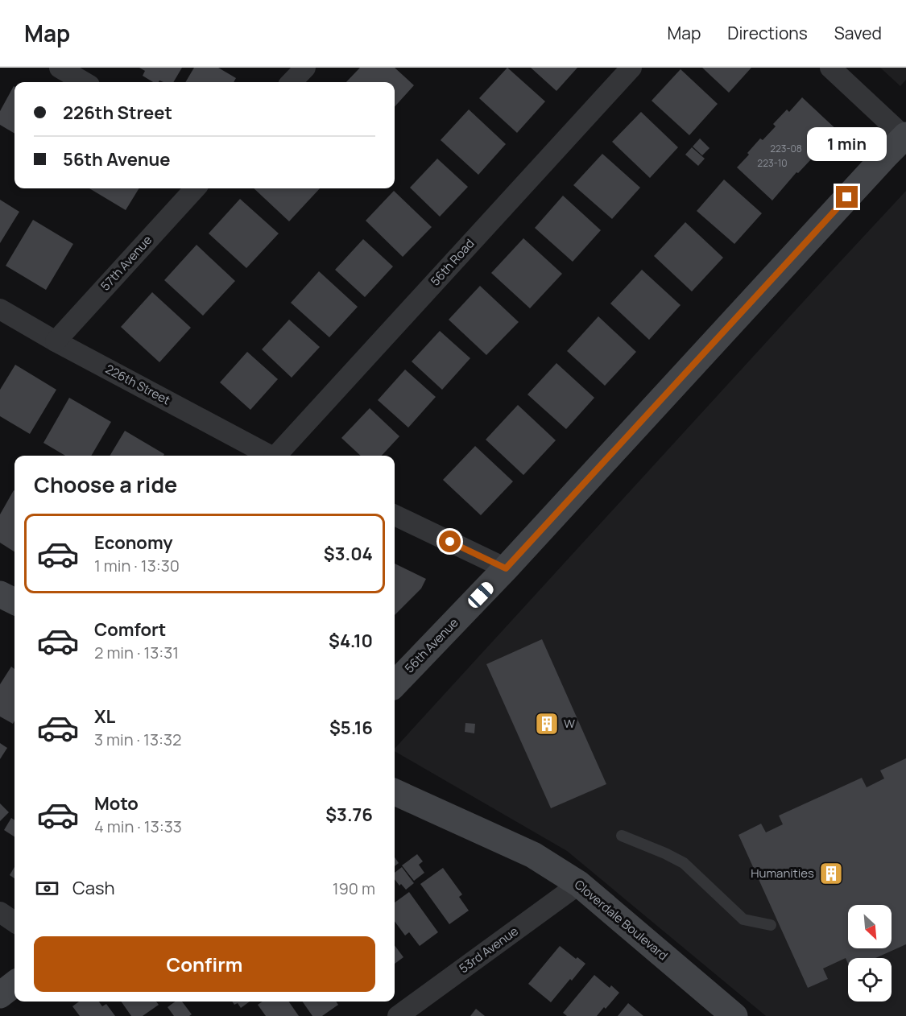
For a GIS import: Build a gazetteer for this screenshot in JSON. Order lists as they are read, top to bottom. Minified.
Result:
{"streets":{"street":["56th Road","57th Avenue","226th Street","56th Avenue","Cloverdale Boulevard","53rd Avenue"]},"crossings":[["57th Avenue","226th Street"],["Cloverdale Boulevard","53rd Avenue"]],"places":{"building":["W","Humanities"]},"house_numbers":["223-08","223-10"],"north":"bottom right","page":{"header":"Map","nav":["Map","Directions","Saved"],"banner":["226th Street","56th Avenue"],"bubble":"1 min","heading":"Choose a ride","list":[{"name":"Economy","note":"1 min · 13:30","value":"$3.04"},{"name":"Comfort","note":"2 min · 13:31","value":"$4.10"},{"name":"XL","note":"3 min · 13:32","value":"$5.16"},{"name":"Moto","note":"4 min · 13:33","value":"$3.76"}],"pay":["Cash","190 m"],"buttons":"Confirm"}}
